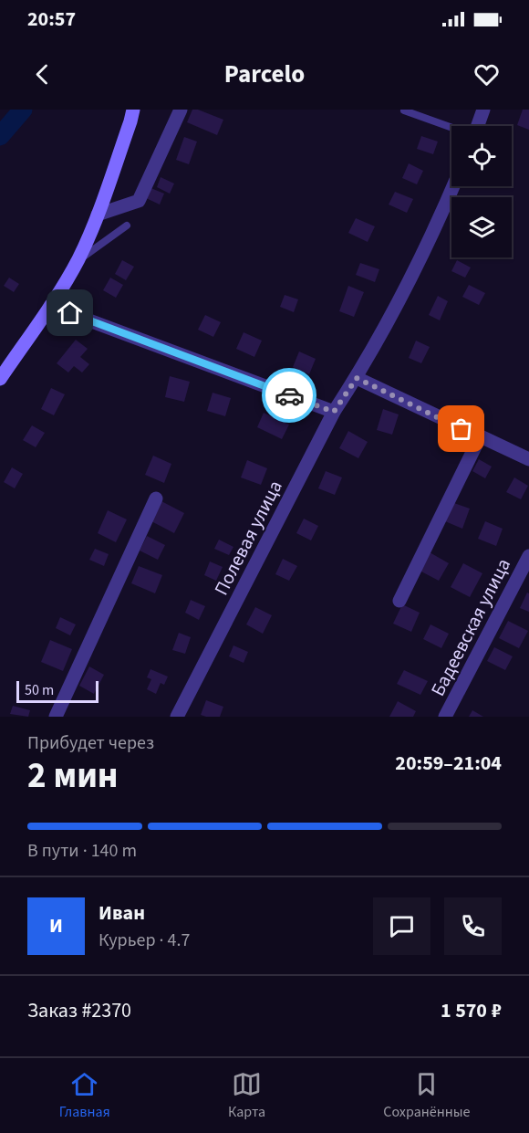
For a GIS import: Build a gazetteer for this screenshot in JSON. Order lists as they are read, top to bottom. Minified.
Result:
{"streets":{"street":["Полевая улица","Бадеевская улица"]},"scale_bar":"50 m","page":{"status":"20:57","header":"Parcelo","scale":"50 m","heading":["2 мин","Прибудет через","20:59–21:04"],"panel":["Иван","Курьер · 4.7","Заказ #2370","1 570 ₽"],"bar":"В пути · 140 m","round":"И","tabs":["Главная","Карта","Сохранённые"]}}
